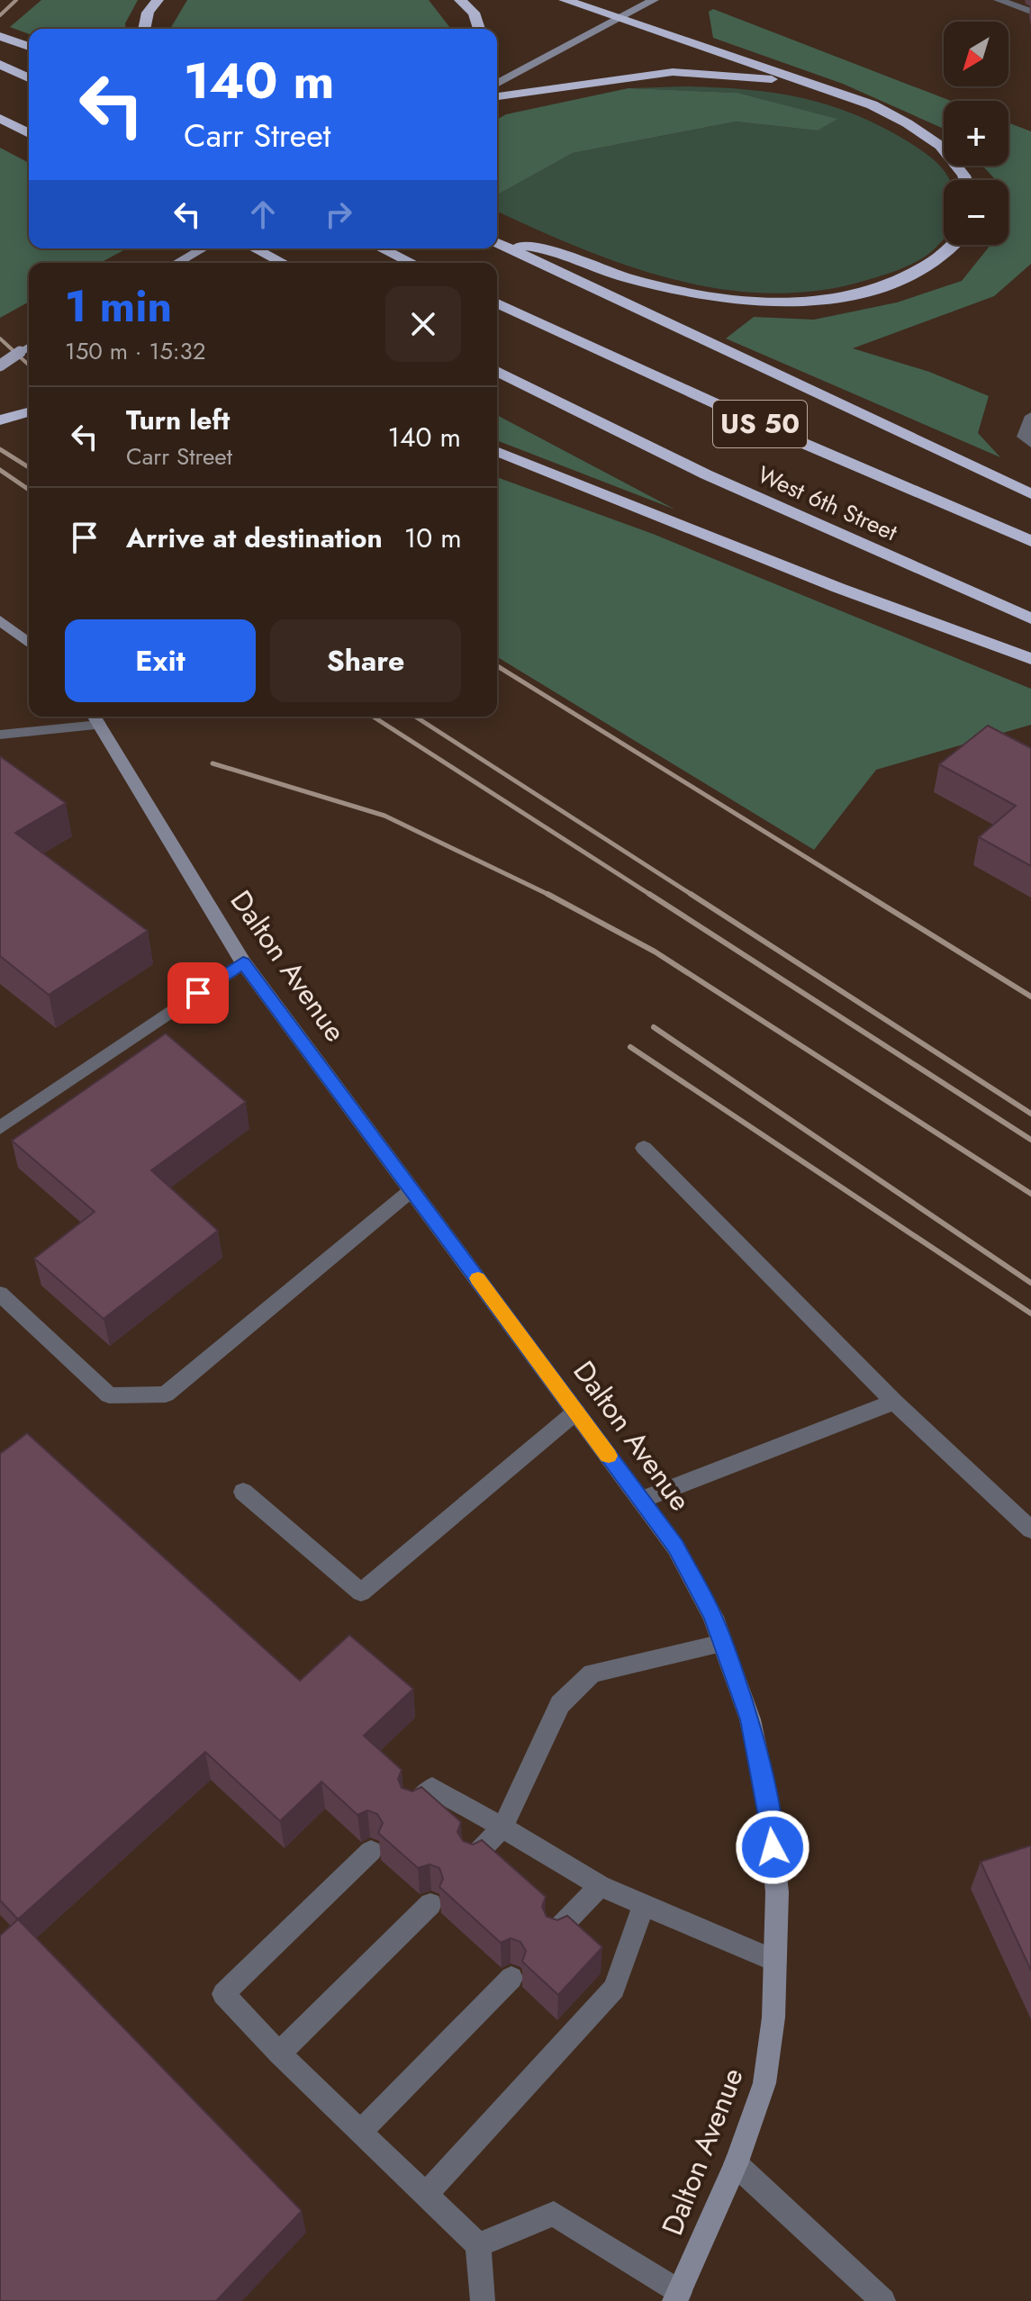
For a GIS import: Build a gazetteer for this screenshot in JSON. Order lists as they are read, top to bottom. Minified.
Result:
{"streets":{"highway":["US 50","West 6th Street"],"main road":["Dalton Avenue"]},"north":"bottom left","page":{"map_buttons":["+","−"],"turn":["140 m","Carr Street"],"heading":["1 min","150 m · 15:32"],"list":[{"name":"Turn left","note":"Carr Street","value":"140 m"},{"name":"Arrive at destination","value":"10 m"}],"buttons":["Exit","Share"]}}
